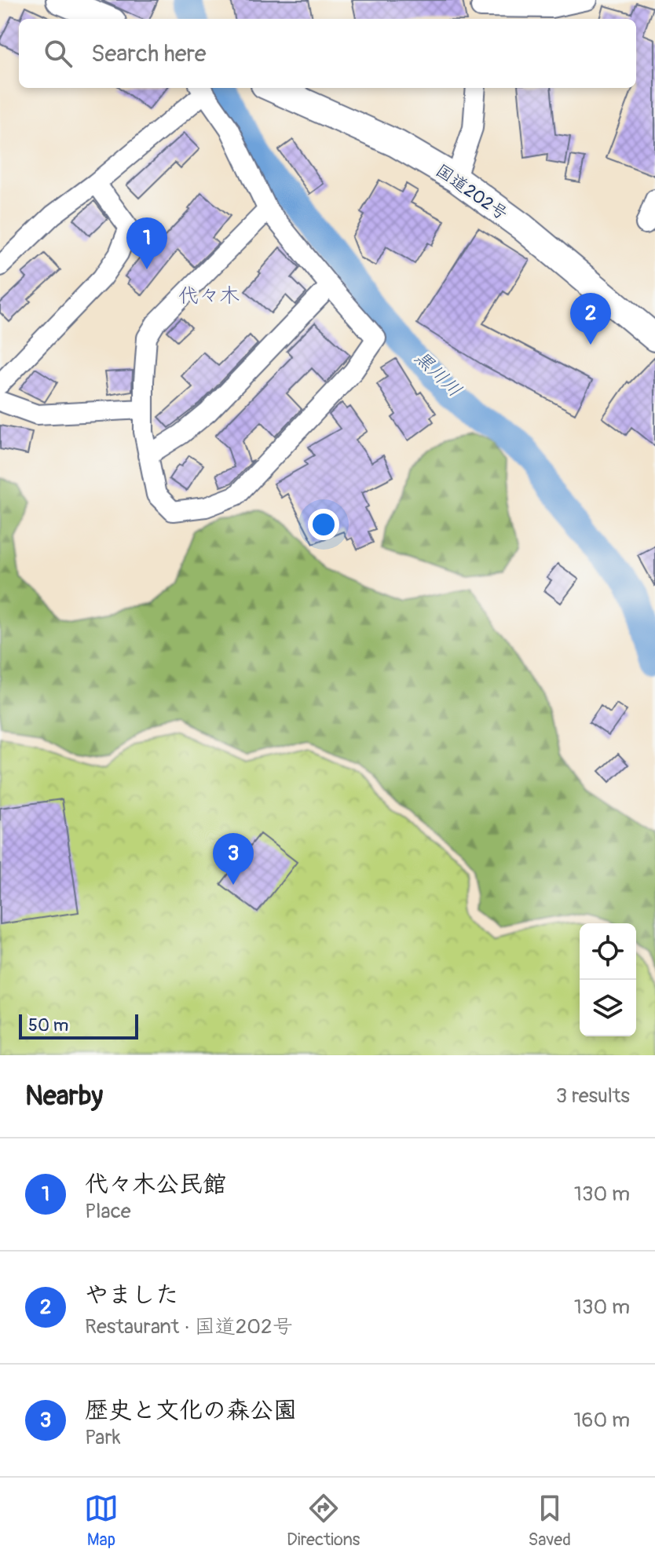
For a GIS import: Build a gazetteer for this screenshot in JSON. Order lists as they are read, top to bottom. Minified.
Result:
{"streets":{"highway":["国道202号"]},"districts":["代々木"],"water":["黒川川"],"scale_bar":"50 m","page":{"search":"Search here","pins":["1","2","3"],"scale":"50 m","heading":["Nearby","3 results"],"list":[{"mark":"1","name":"代々木公民館","note":"Place","value":"130 m"},{"mark":"2","name":"やました","note":"Restaurant · 国道202号","value":"130 m"},{"mark":"3","name":"歴史と文化の森公園","note":"Park","value":"160 m"}],"nav":["Map","Directions","Saved"]}}
